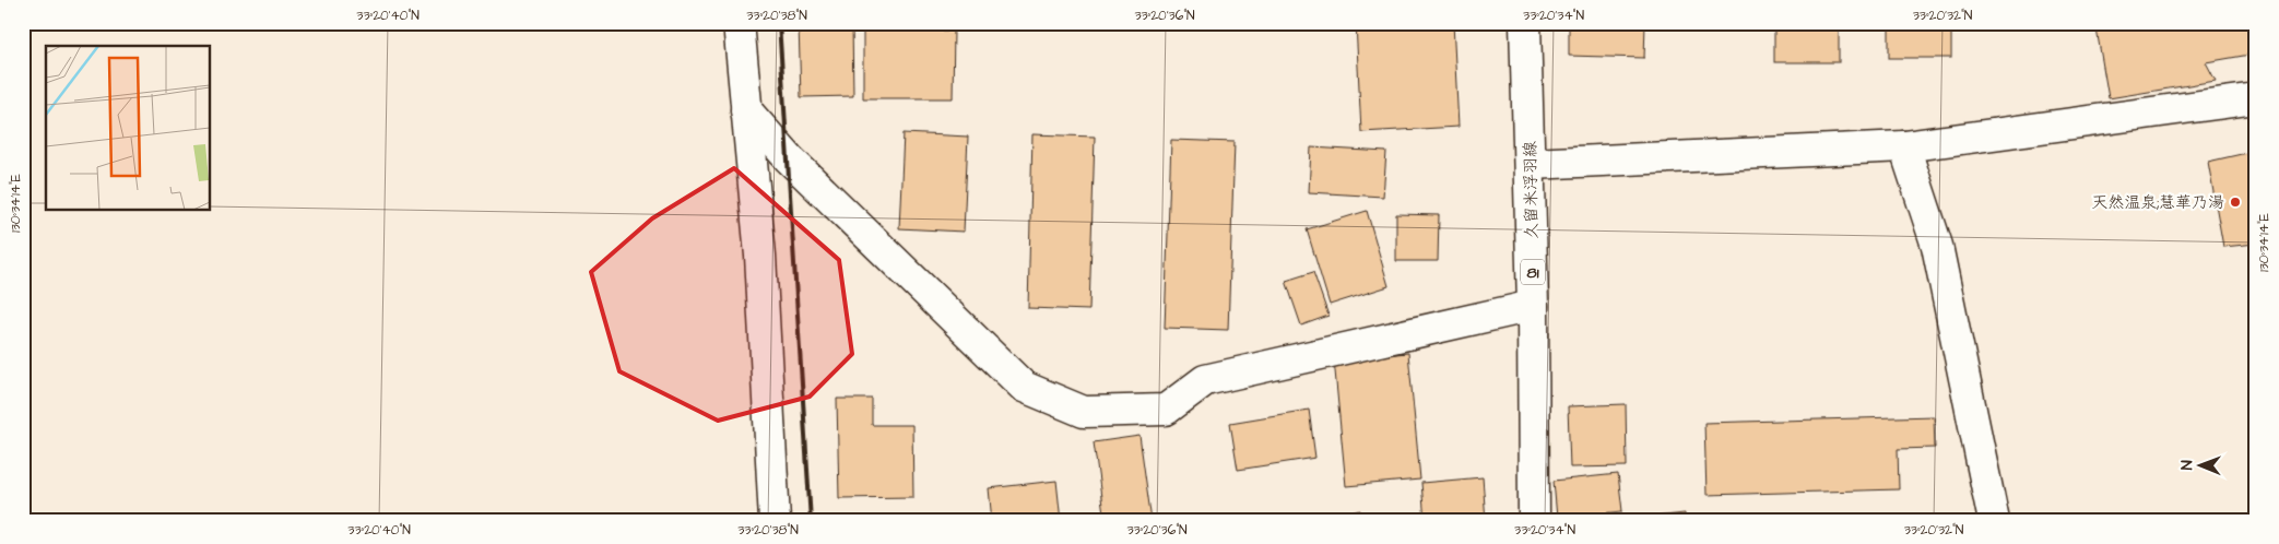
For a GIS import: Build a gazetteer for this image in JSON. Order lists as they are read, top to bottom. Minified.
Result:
{"streets":{"street":["久留米浮羽線","81"]},"places":["天然温泉;慧華乃湯"],"north":"left","coordinates":["33°20'40\"N","33°20'38\"N","33°20'36\"N","33°20'34\"N","33°20'32\"N","130°34'14\"E"]}
